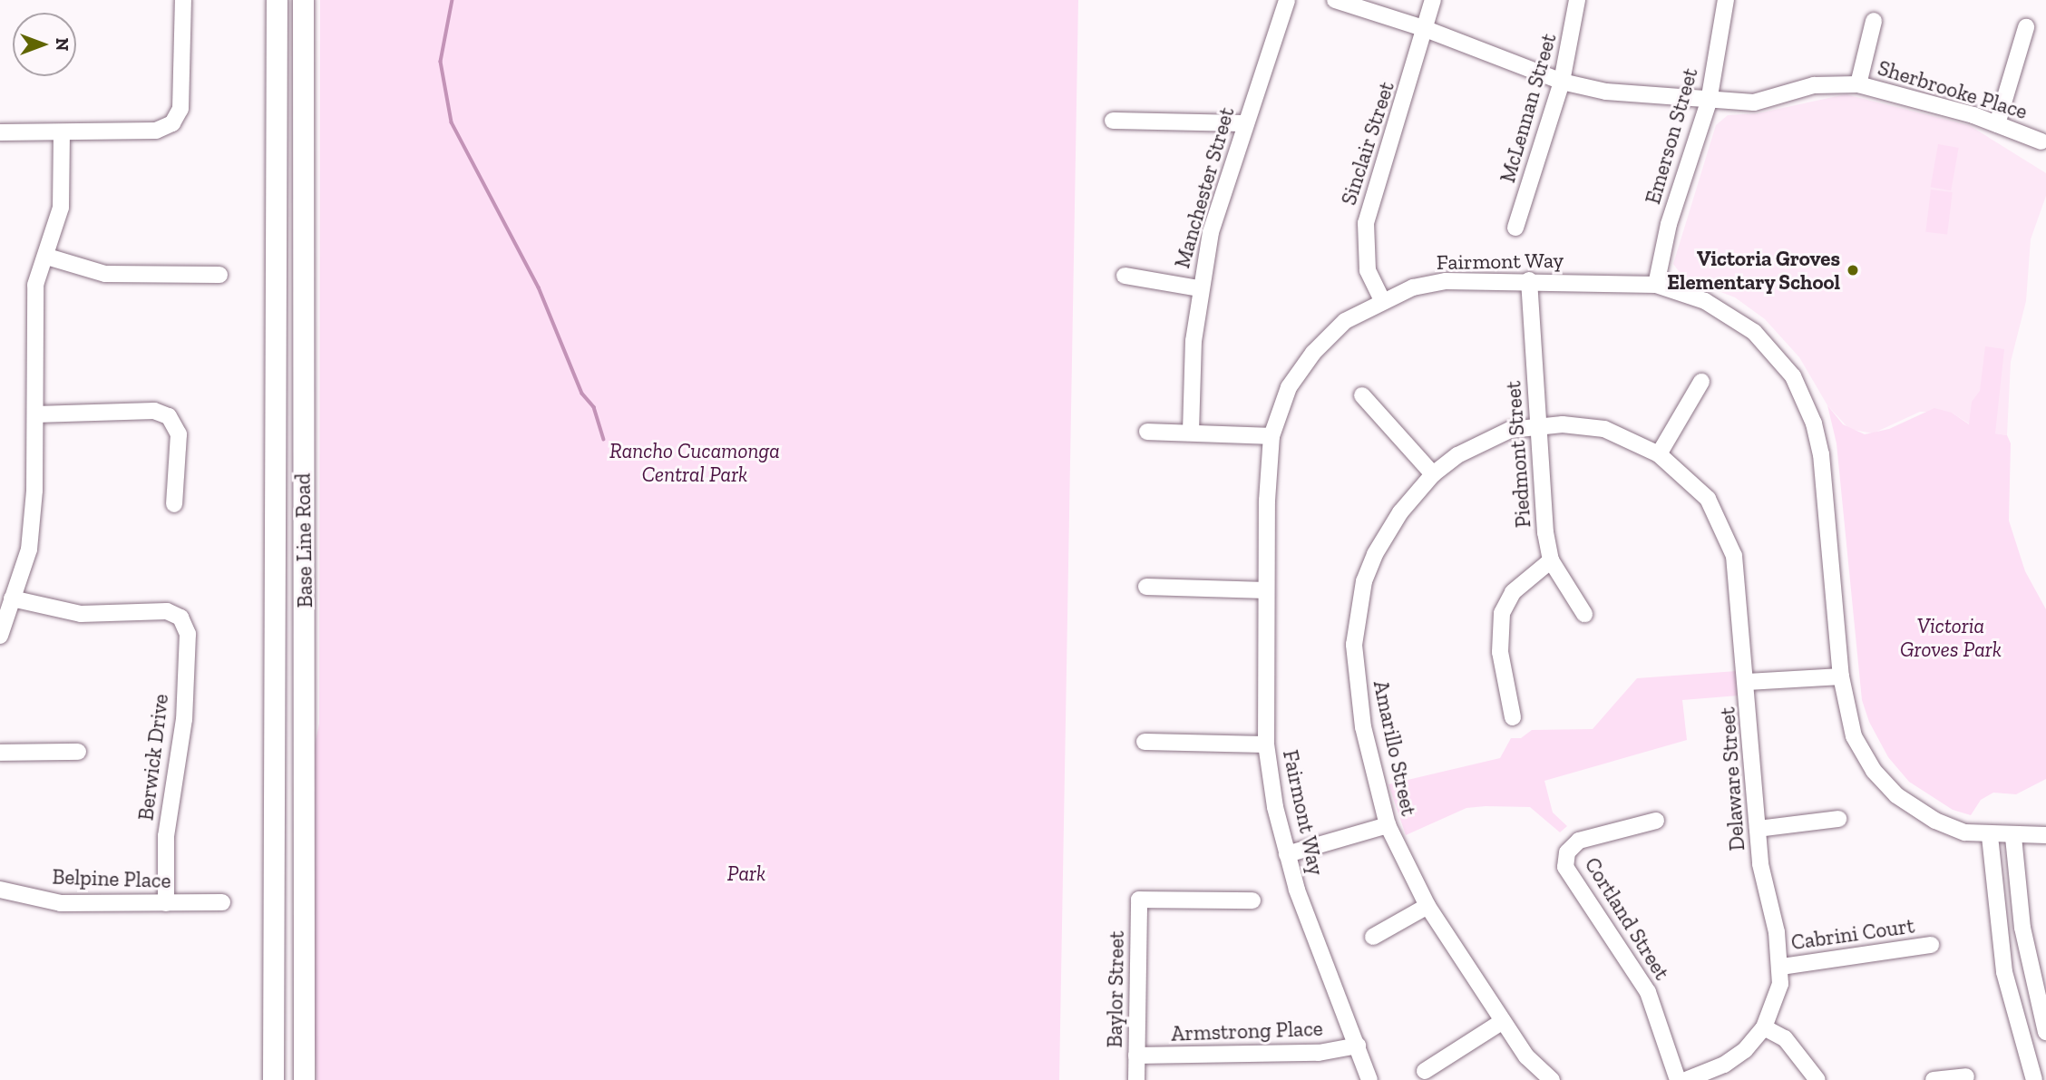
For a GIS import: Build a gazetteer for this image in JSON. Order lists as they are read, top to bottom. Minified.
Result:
{"streets":{"main road":["Base Line Road"],"street":["Sherbrooke Place","McLennan Street","Emerson Street","Sinclair Street","Manchester Street","Fairmont Way","Piedmont Street","Amarillo Street","Berwick Drive","Delaware Street","Belpine Place","Cortland Street","Cabrini Court","Baylor Street","Armstrong Place"]},"crossings":[["Sherbrooke Place","McLennan Street"],["Sherbrooke Place","Emerson Street"],["Sherbrooke Place","Sinclair Street"],["Emerson Street","Fairmont Way"],["Sinclair Street","Fairmont Way"],["Fairmont Way","Piedmont Street"],["Fairmont Way","Armstrong Place"],["Piedmont Street","Amarillo Street"],["Piedmont Street","Delaware Street"],["Amarillo Street","Delaware Street"],["Berwick Drive","Belpine Place"],["Delaware Street","Cabrini Court"],["Baylor Street","Armstrong Place"]],"parks":["Rancho Cucamonga Central Park","Victoria Groves Park","Park"],"places":["Victoria Groves Elementary School"],"north":"right"}
